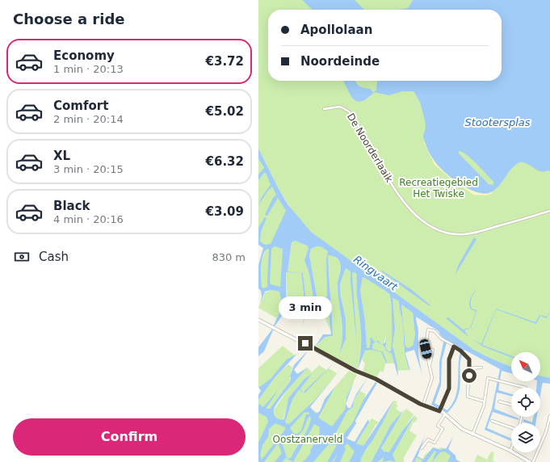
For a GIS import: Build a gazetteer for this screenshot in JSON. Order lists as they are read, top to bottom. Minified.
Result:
{"streets":{"street":["De Noorderlaaik"]},"water":["Stootersplas","Ringvaart"],"parks":["Recreatiegebied Het Twiske","Oostzanerveld"],"north":"top left","page":{"heading":"Choose a ride","banner":["Apollolaan","Noordeinde"],"list":[{"name":"Economy","note":"1 min · 20:13","value":"€3.72"},{"name":"Comfort","note":"2 min · 20:14","value":"€5.02"},{"name":"XL","note":"3 min · 20:15","value":"€6.32"},{"name":"Black","note":"4 min · 20:16","value":"€3.09"}],"pay":["Cash","830 m"],"bubble":"3 min","buttons":"Confirm"}}
